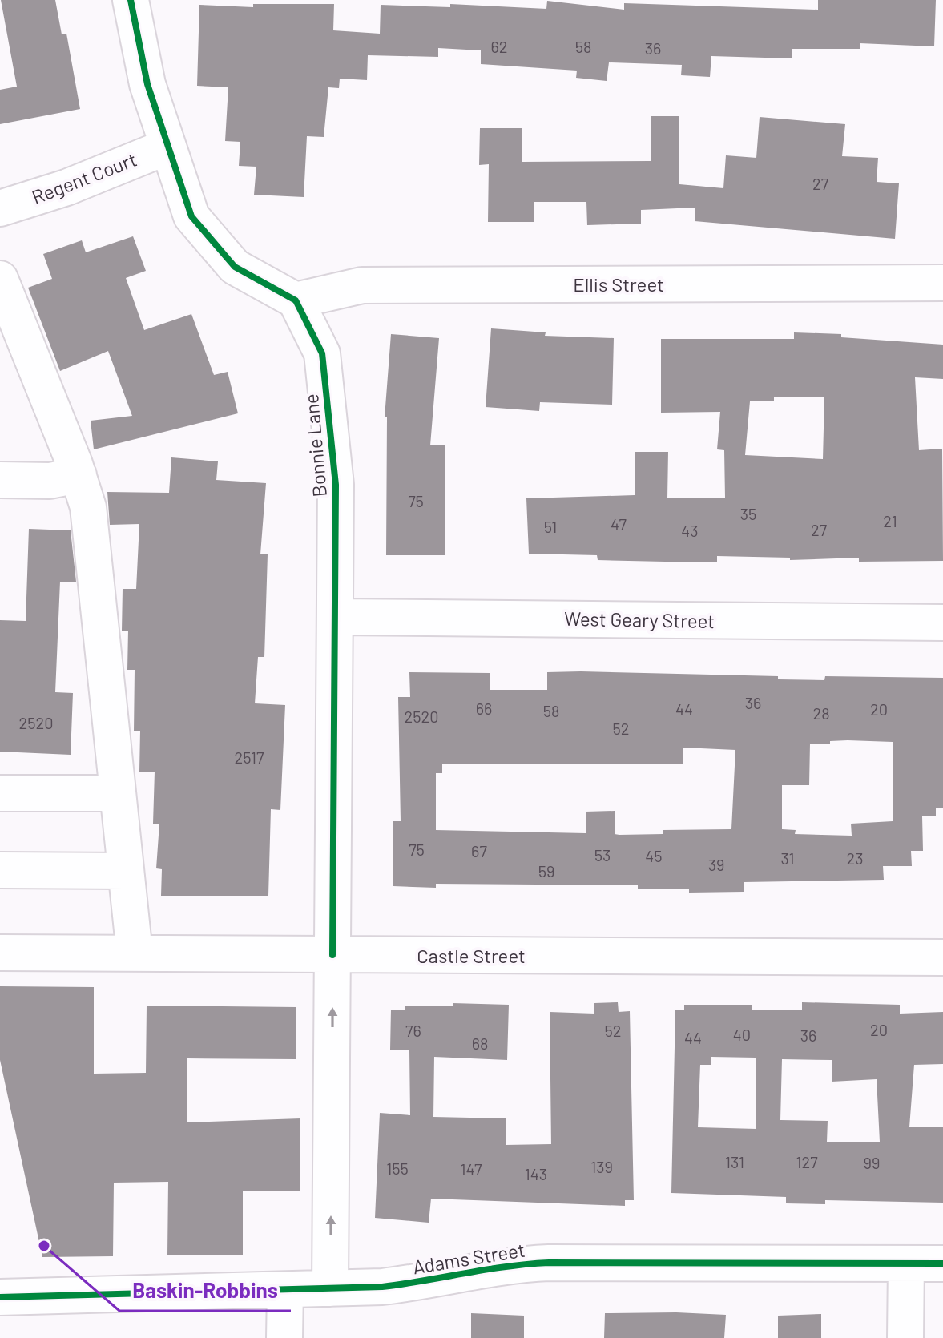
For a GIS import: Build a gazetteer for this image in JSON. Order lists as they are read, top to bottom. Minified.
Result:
{"streets":{"street":["Regent Court","Ellis Street","Bonnie Lane","West Geary Street","Castle Street","Adams Street"]},"crossings":[["Ellis Street","Bonnie Lane"],["Bonnie Lane","West Geary Street"],["Bonnie Lane","Castle Street"],["Bonnie Lane","Adams Street"]],"places":["Baskin-Robbins"],"house_numbers":["62","58","36","27","75","35","21","47","51","27","43","36","66","44","20","58","28","2520","2520","52","2517","75","67","53","45","31","23","39","59","20","76","52","40","36","44","68","131","127","99","139","155","147","143"]}
